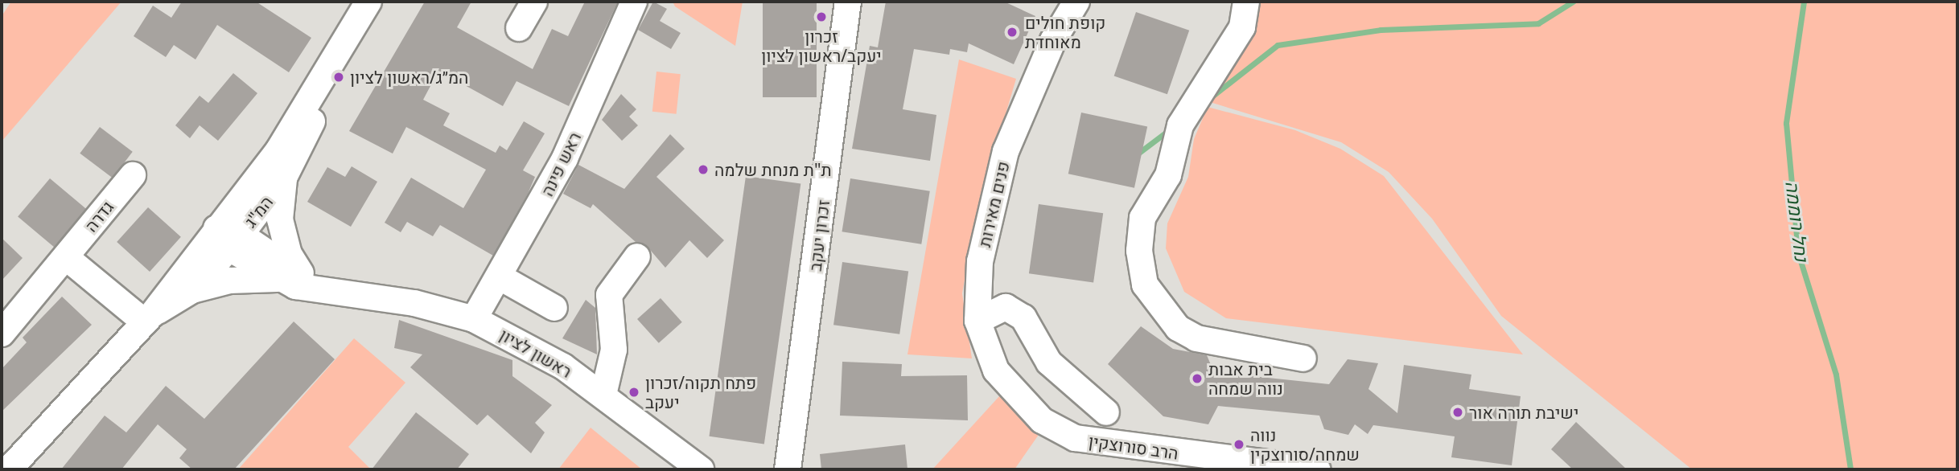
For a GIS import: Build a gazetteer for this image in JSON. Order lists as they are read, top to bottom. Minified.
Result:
{"streets":{"street":["ראש פינה","פנים מאירות","המ\"ג","גדרה","זכרון יעקב","ראשון לציון","הרב סורוצקין"]},"crossings":[["ראש פינה","ראשון לציון"],["פנים מאירות","הרב סורוצקין"],["המ\"ג","ראשון לציון"]],"water":["נחל רוממה"],"places":["זכרון יעקב/ראשון לציון","קופת חולים מאוחדת","המ״ג/ראשון לציון","ת\"ת מנחת שלמה","בית אבות נווה שמחה","פתח תקוה/זכרון יעקב","ישיבת תורה אור","נווה שמחה/סורוצקין"]}
